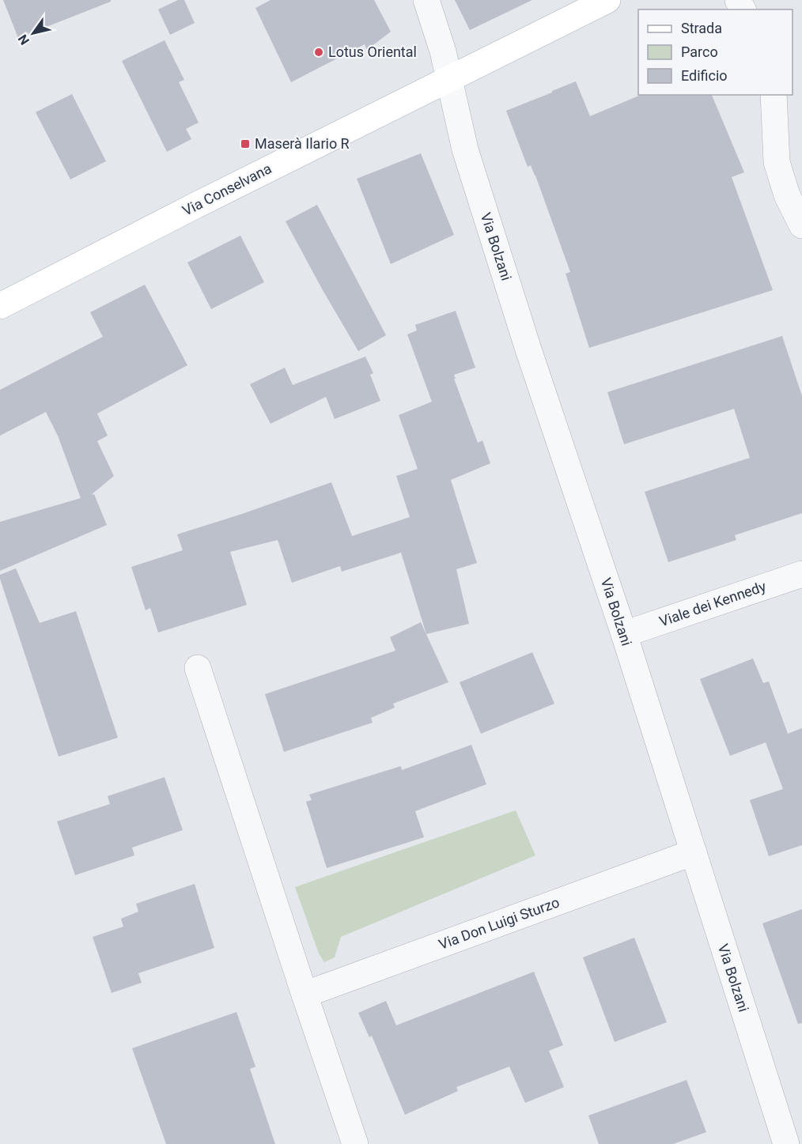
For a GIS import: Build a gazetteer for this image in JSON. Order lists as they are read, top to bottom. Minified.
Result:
{"streets":{"main road":["Via Conselvana"],"street":["Via Bolzani","Viale dei Kennedy","Via Don Luigi Sturzo"]},"crossings":[["Via Conselvana","Via Bolzani"],["Via Bolzani","Viale dei Kennedy"],["Via Bolzani","Via Don Luigi Sturzo"]],"places":{"other":["Lotus Oriental"],"transit":["Maserà Ilario R"]},"legend":["Strada","Parco","Edificio"],"north":"bottom left"}
